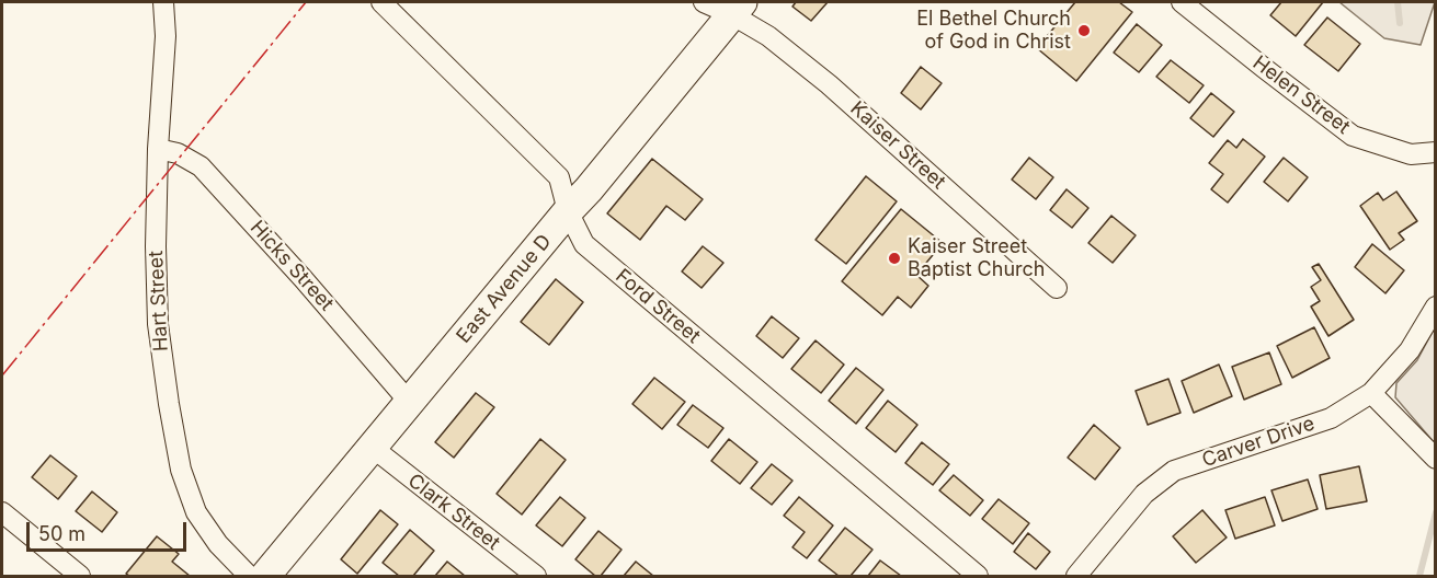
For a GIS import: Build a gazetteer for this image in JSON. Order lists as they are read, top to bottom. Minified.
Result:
{"streets":{"main road":["East Avenue D"],"street":["Helen Street","Kaiser Street","Hicks Street","Hart Street","Ford Street","Carver Drive","Clark Street"]},"crossings":[["Kaiser Street","East Avenue D"],["Hicks Street","East Avenue D"],["Hicks Street","Hart Street"],["East Avenue D","Ford Street"],["East Avenue D","Clark Street"]],"places":["El Bethel Church of God in Christ","Kaiser Street Baptist Church"],"scale_bar":"50 m"}
